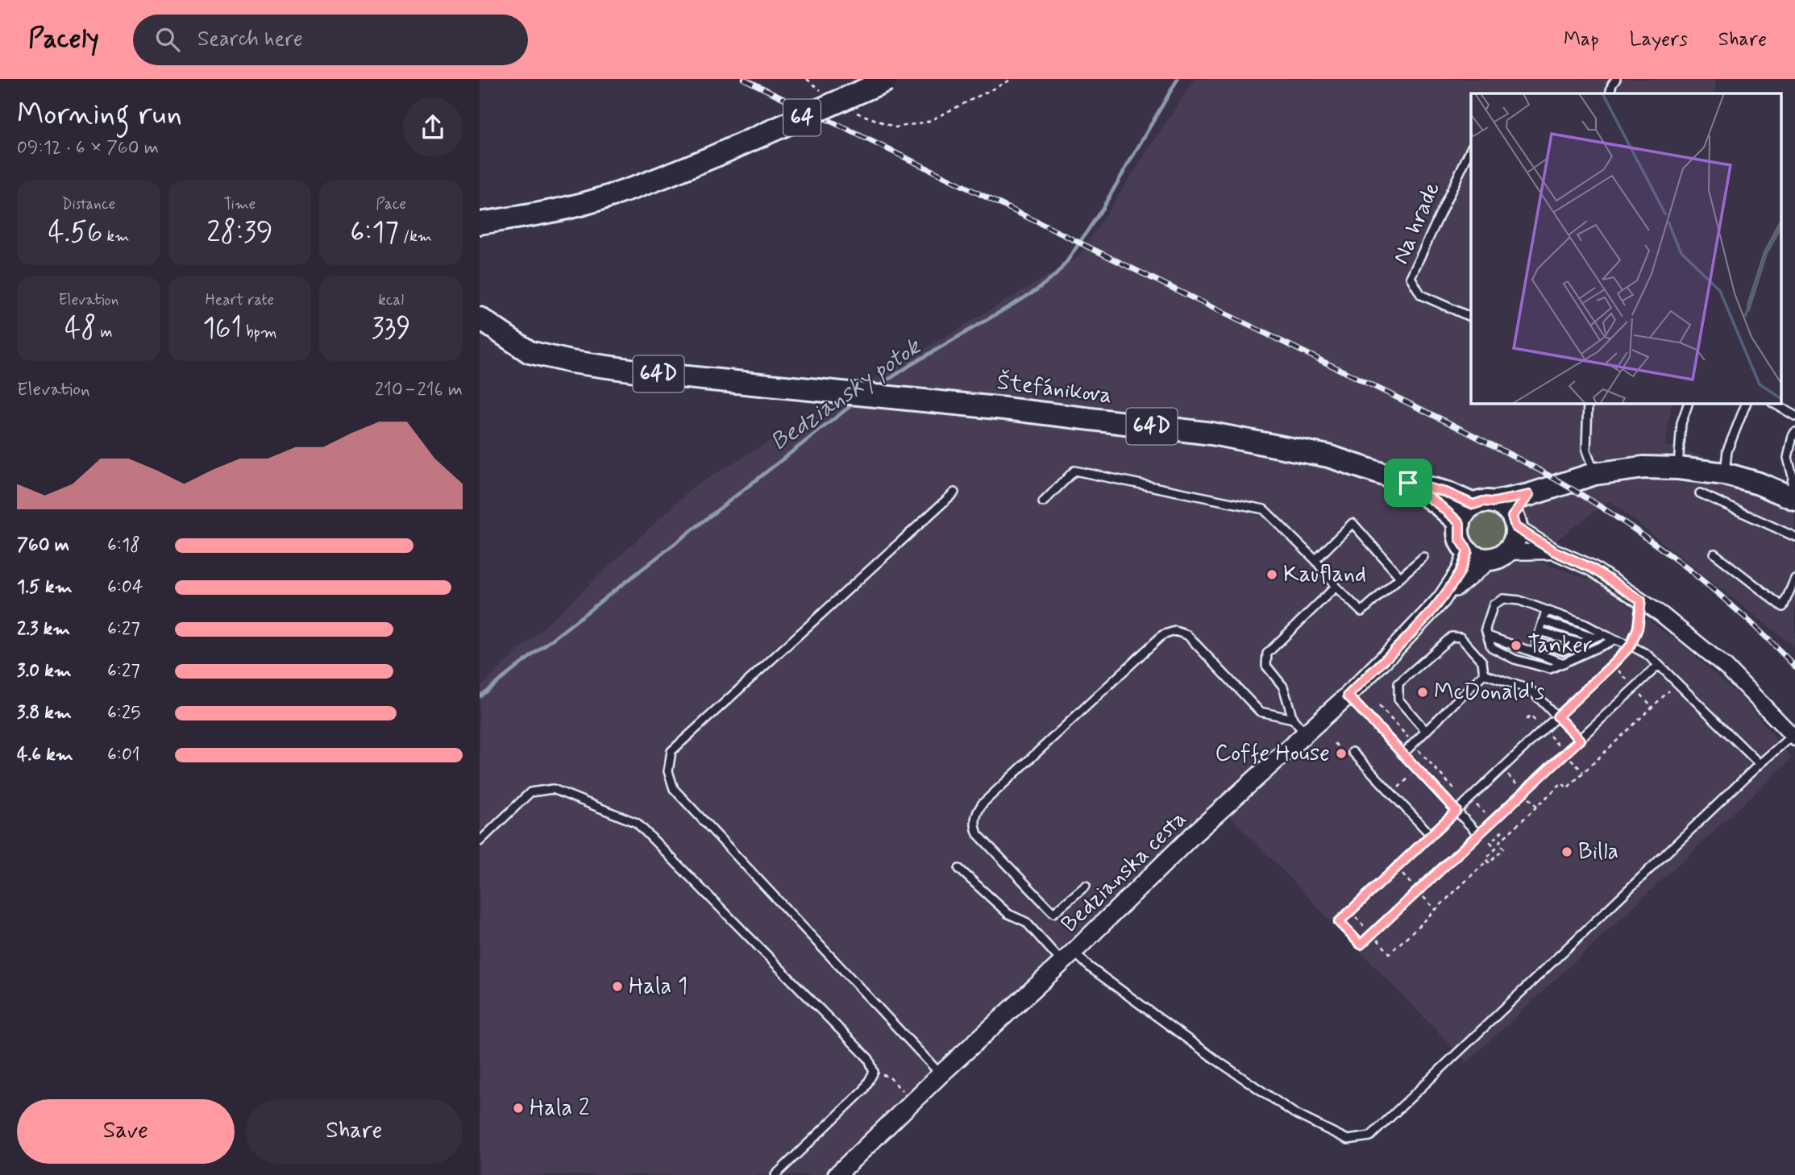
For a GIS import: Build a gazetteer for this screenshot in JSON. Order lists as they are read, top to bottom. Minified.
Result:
{"streets":{"main road":["64","64D","Štefánikova"],"street":["Bedzianska cesta"],"lane":["Na hrade"]},"crossings":[["64D","Štefánikova"],["64D","Bedzianska cesta"]],"water":["Bedziansky potok"],"places":["Kaufland","Tanker","McDonald's","Coffe House","Billa","Hala 1","Hala 2"],"page":{"header":"Pacely","search":"Search here","nav":["Map","Layers","Share"],"heading":["Morning run","09:12 · 6 × 760 m"],"stats":[["Distance","4.56 km"],["Time","28:39"],["Pace","6:17 /km"],["Elevation","48 m"],["Heart rate","161 bpm"],["kcal","339"]],"chart":["Elevation","210–216 m"],"list":[{"name":"760 m","note":"6:18"},{"name":"1.5 km","note":"6:04"},{"name":"2.3 km","note":"6:27"},{"name":"3.0 km","note":"6:27"},{"name":"3.8 km","note":"6:25"},{"name":"4.6 km","note":"6:01"}],"buttons":["Save","Share"]}}
